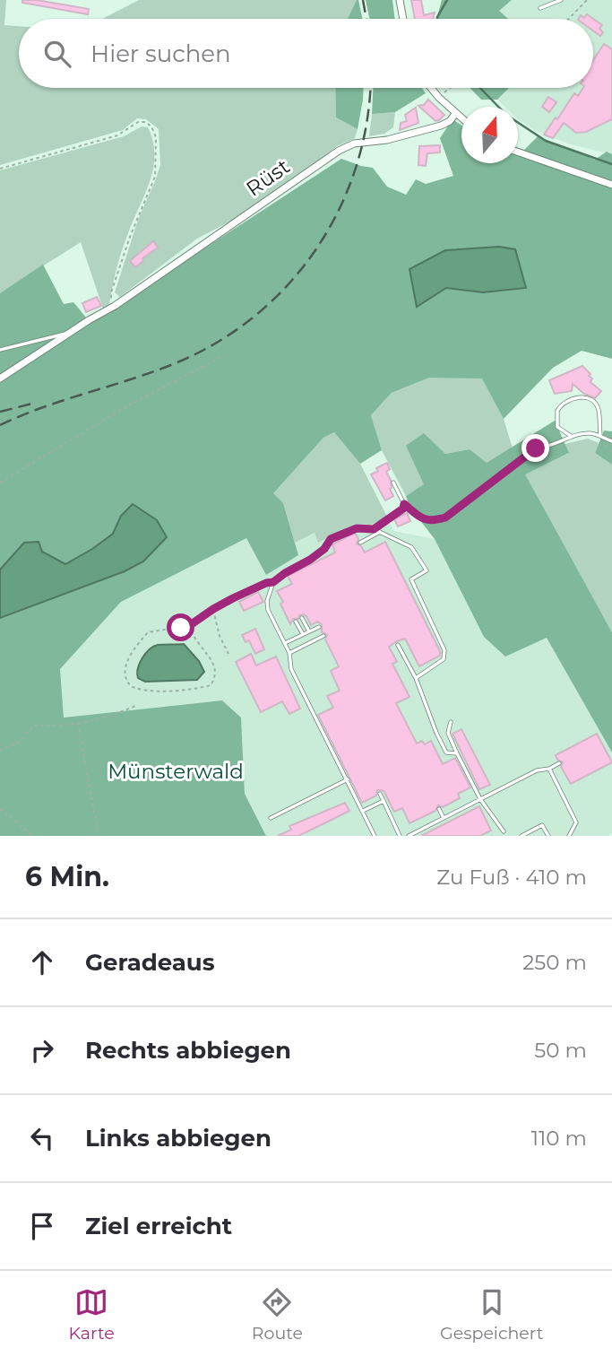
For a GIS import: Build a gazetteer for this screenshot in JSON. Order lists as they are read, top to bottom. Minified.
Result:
{"streets":{"street":["Rüst"]},"parks":["Münsterwald"],"north":"top","page":{"search":"Hier suchen","heading":["6 Min.","Zu Fuß · 410 m"],"list":[["Geradeaus","250 m"],["Rechts abbiegen","50 m"],["Links abbiegen","110 m"],"Ziel erreicht"],"nav":["Karte","Route","Gespeichert"]}}
